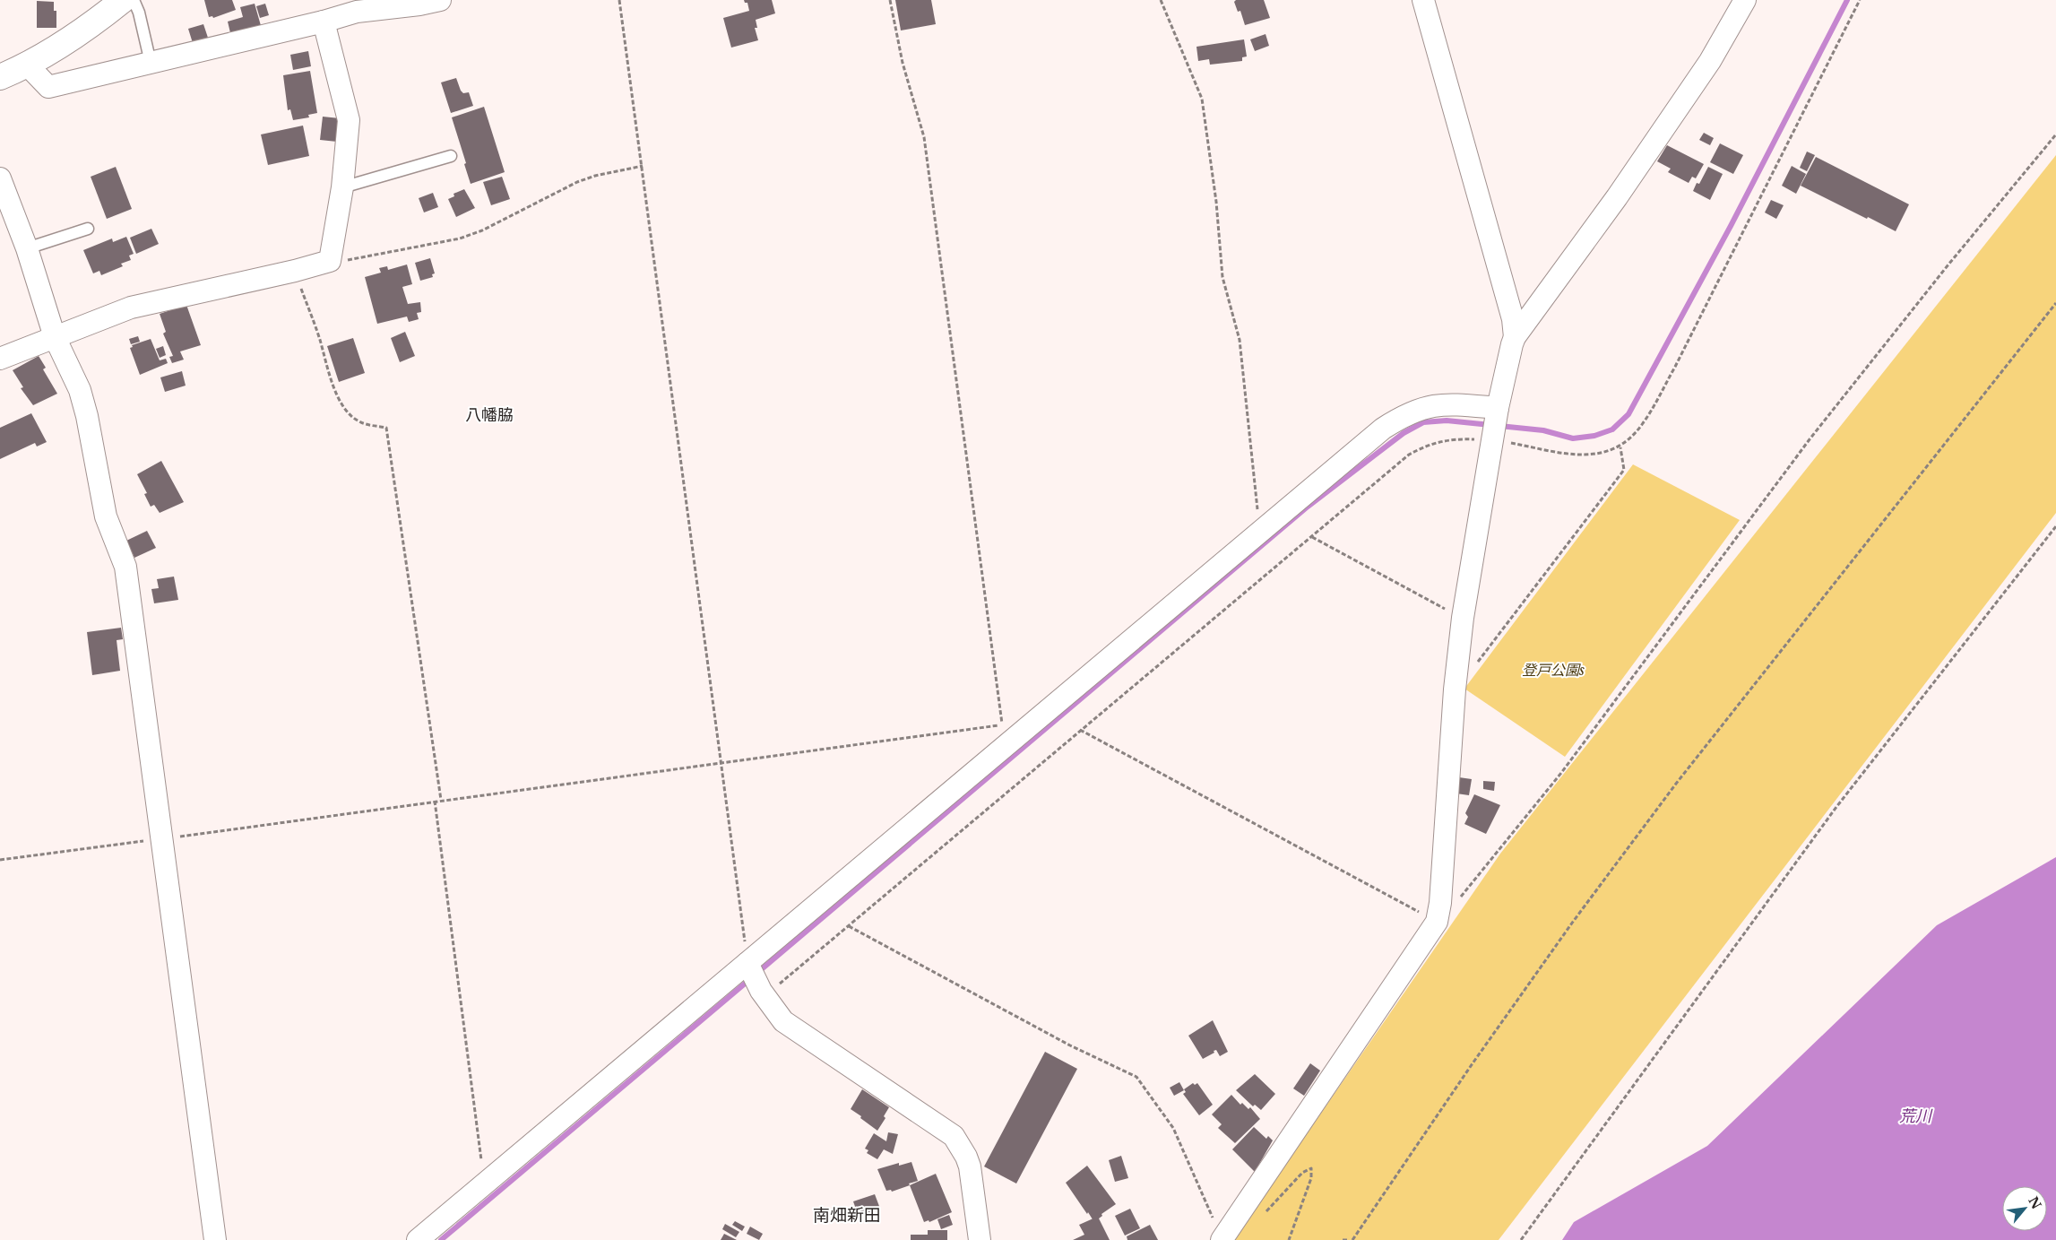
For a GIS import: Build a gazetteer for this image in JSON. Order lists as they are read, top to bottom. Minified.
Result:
{"districts":["八幡脇","南畑新田"],"water":["荒川"],"parks":["登戸公園s"],"north":"top right"}
